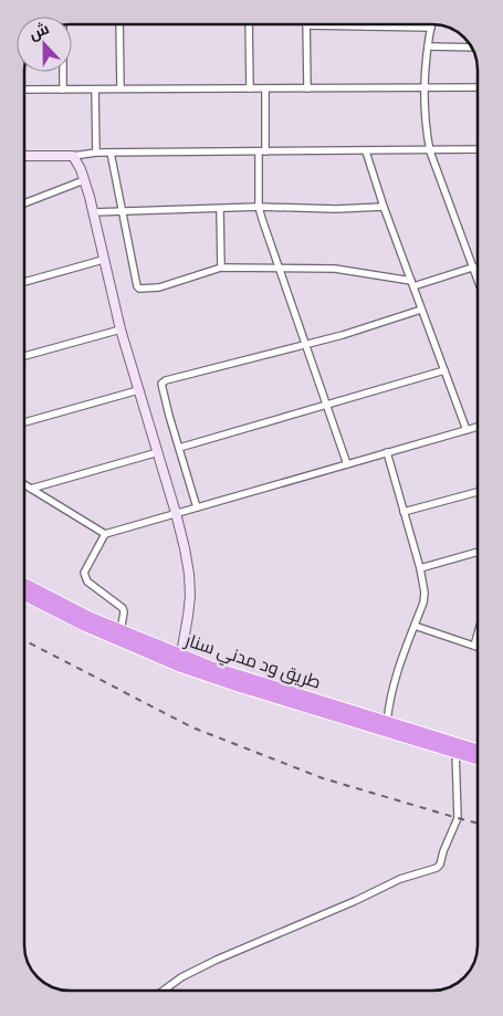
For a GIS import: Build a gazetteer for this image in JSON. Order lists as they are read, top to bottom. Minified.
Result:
{"streets":{"highway":["طريق ود مدني سنار"]},"north":"top"}
